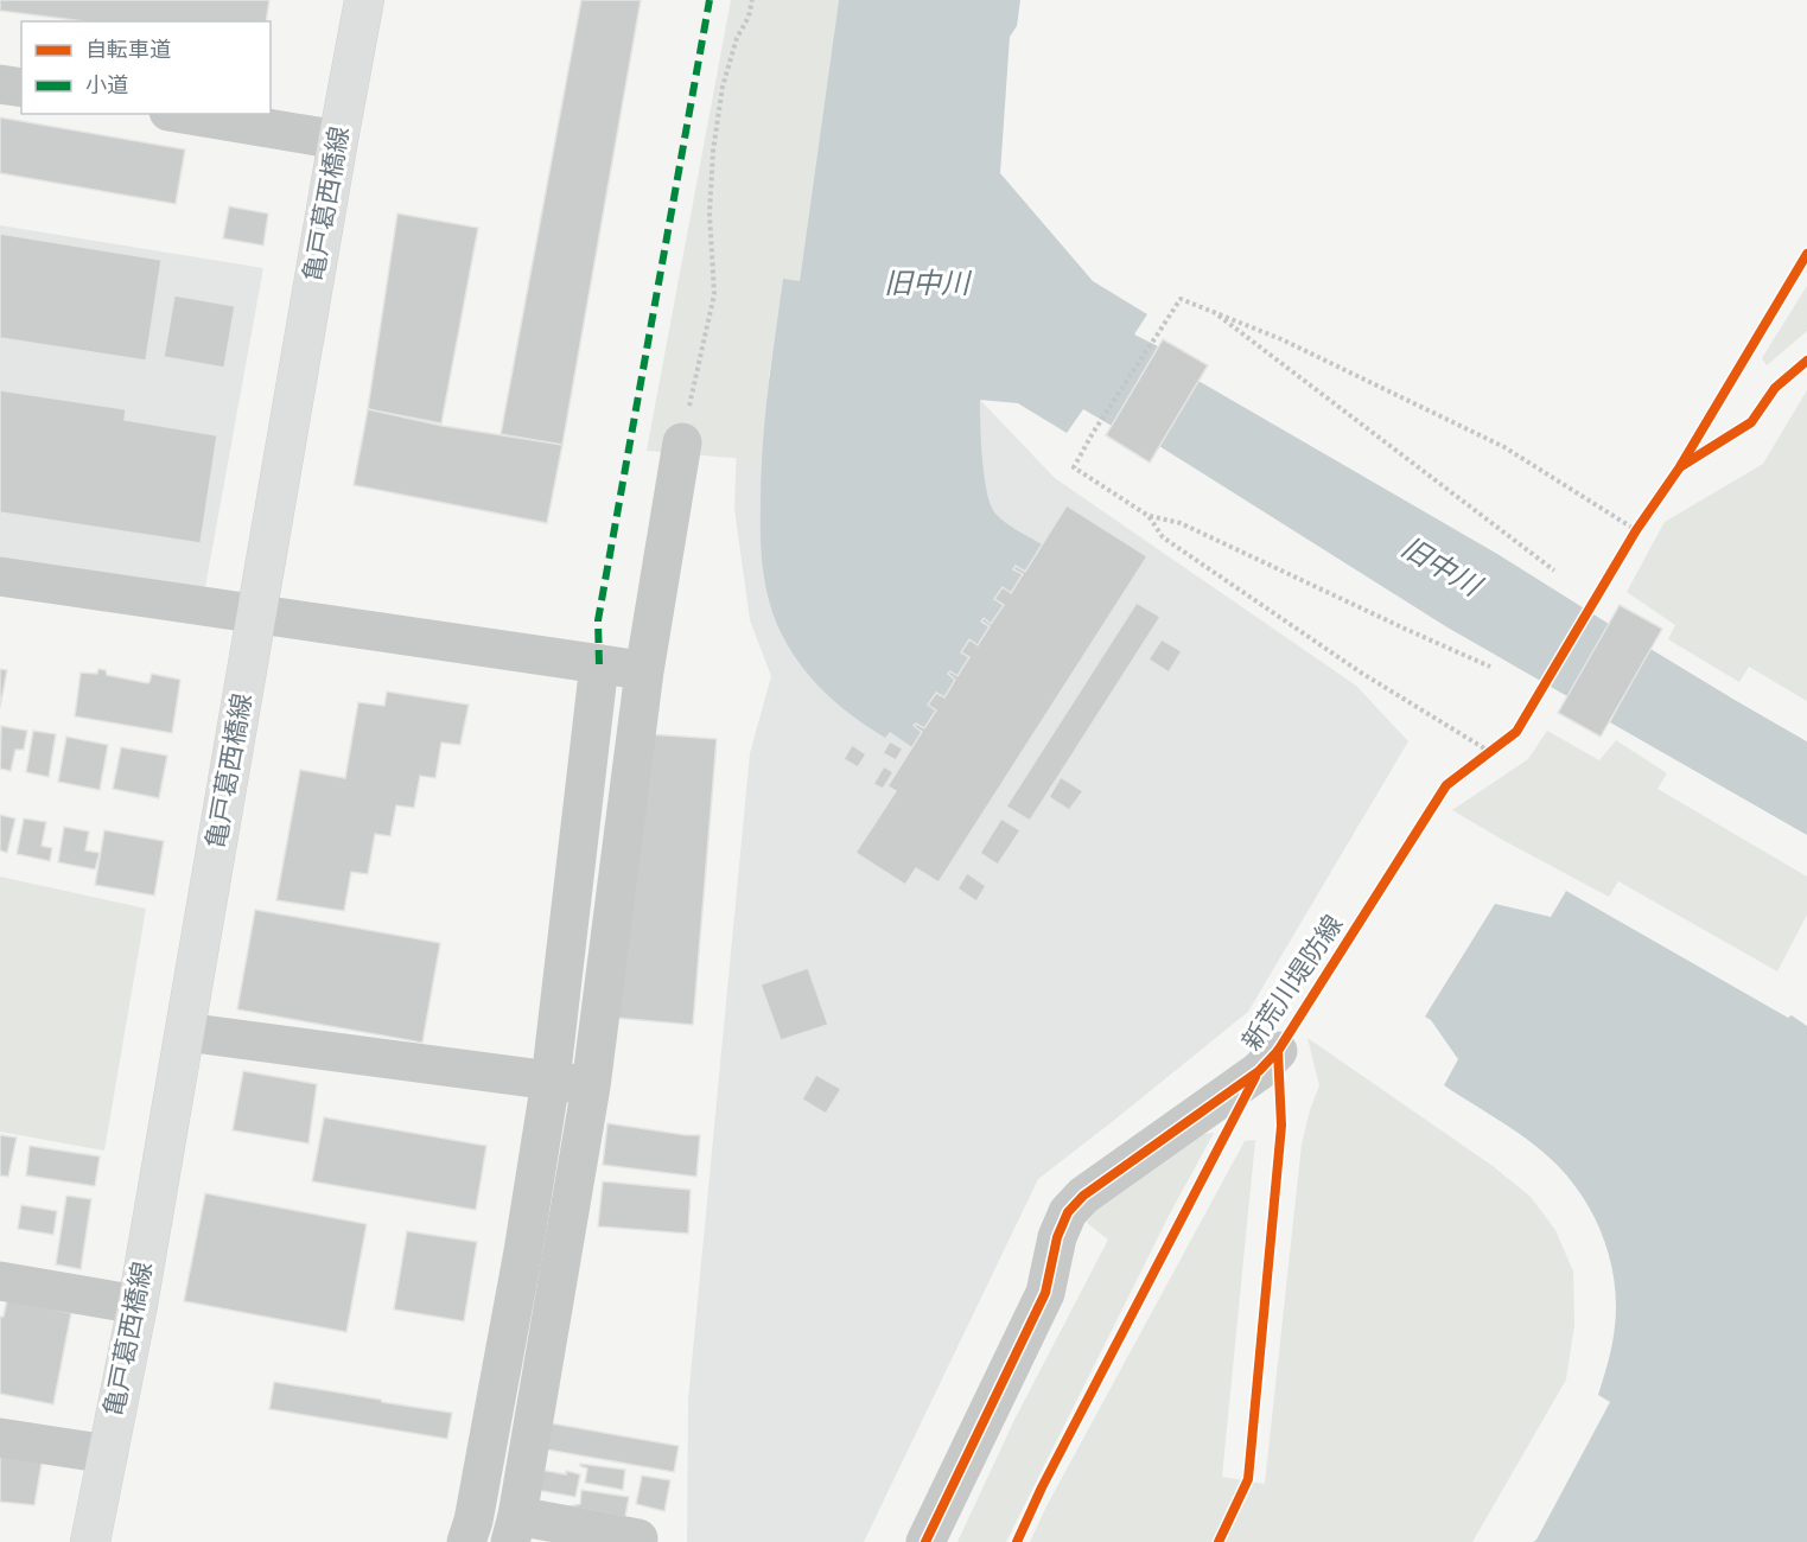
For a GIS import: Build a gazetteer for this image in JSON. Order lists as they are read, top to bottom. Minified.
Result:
{"streets":{"main road":["亀戸葛西橋線"],"street":["新荒川堤防線"]},"water":["旧中川"],"legend":["自転車道","小道"]}
